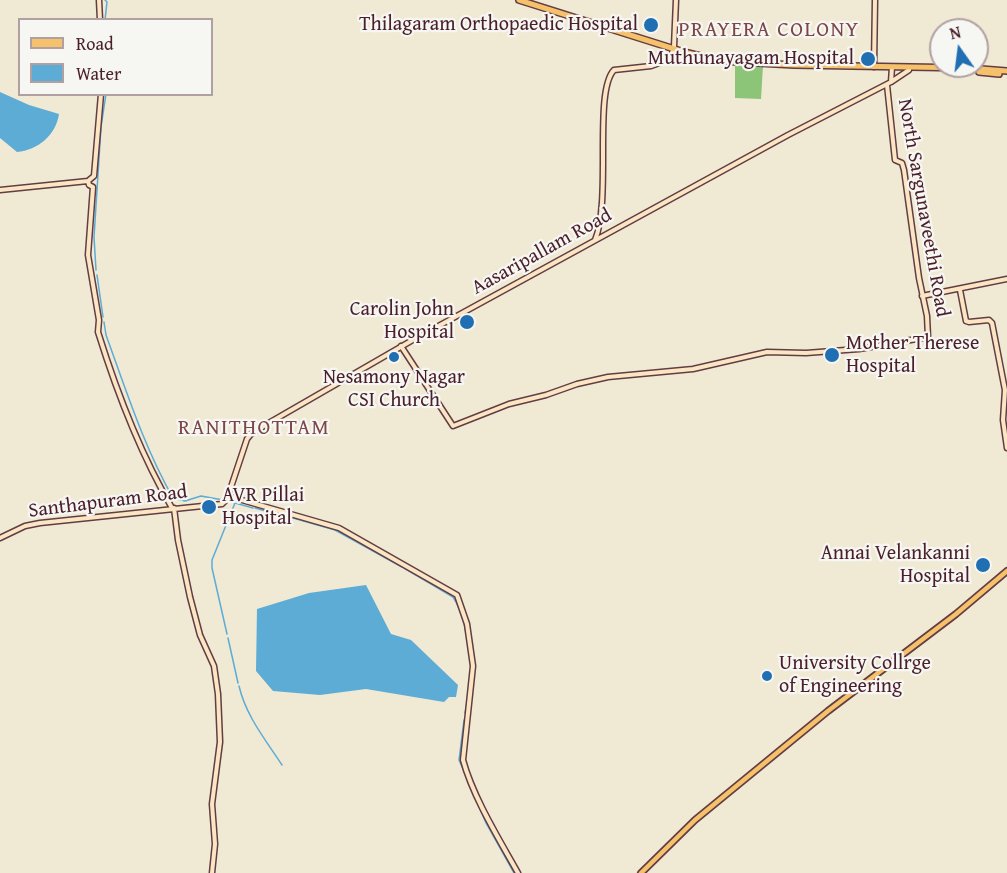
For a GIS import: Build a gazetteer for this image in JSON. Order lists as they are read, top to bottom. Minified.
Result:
{"streets":{"street":["North Sargunaveethi Road","Aasaripallam Road","Santhapuram Road"]},"crossings":[["North Sargunaveethi Road","Aasaripallam Road"],["Aasaripallam Road","Santhapuram Road"]],"districts":["PRAYERA COLONY","RANITHOTTAM"],"places":["Thilagaram Orthopaedic Hospital","Muthunayagam Hospital","Carolin John Hospital","Mother Therese Hospital","Nesamony Nagar CSI Church","AVR Pillai Hospital","Annai Velankanni Hospital","University Collrge of Engineering"],"legend":["Road","Water"],"north":"top"}
